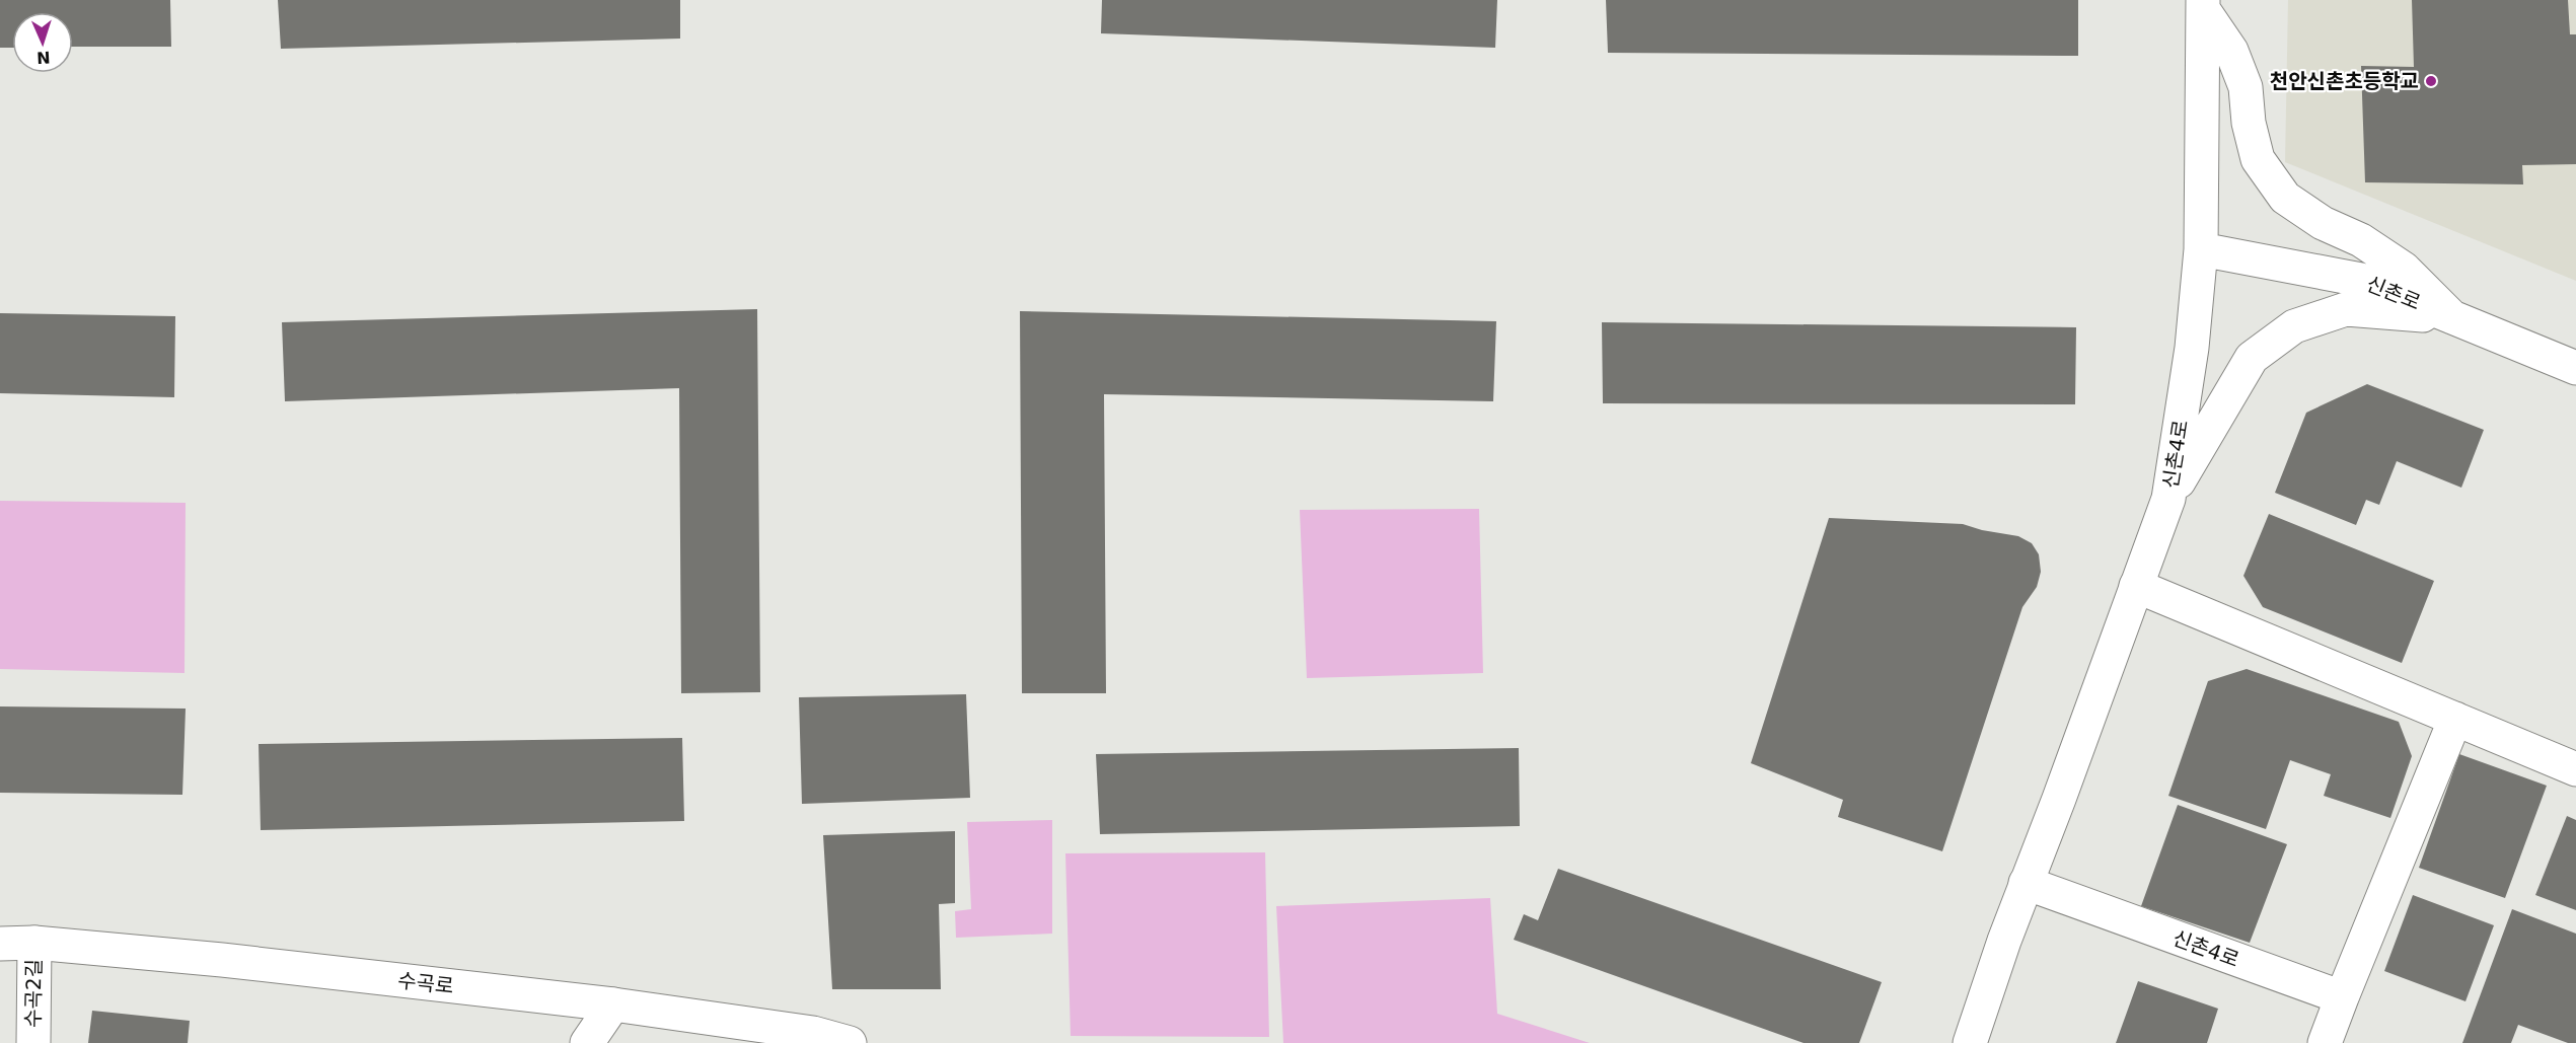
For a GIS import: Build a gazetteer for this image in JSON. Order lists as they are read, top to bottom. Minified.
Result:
{"streets":{"street":["신촌로","신촌4로","수곡로","수곡2길"]},"crossings":[["신촌로","신촌4로"],["수곡로","수곡2길"]],"places":["천안신촌초등학교"],"north":"bottom"}
